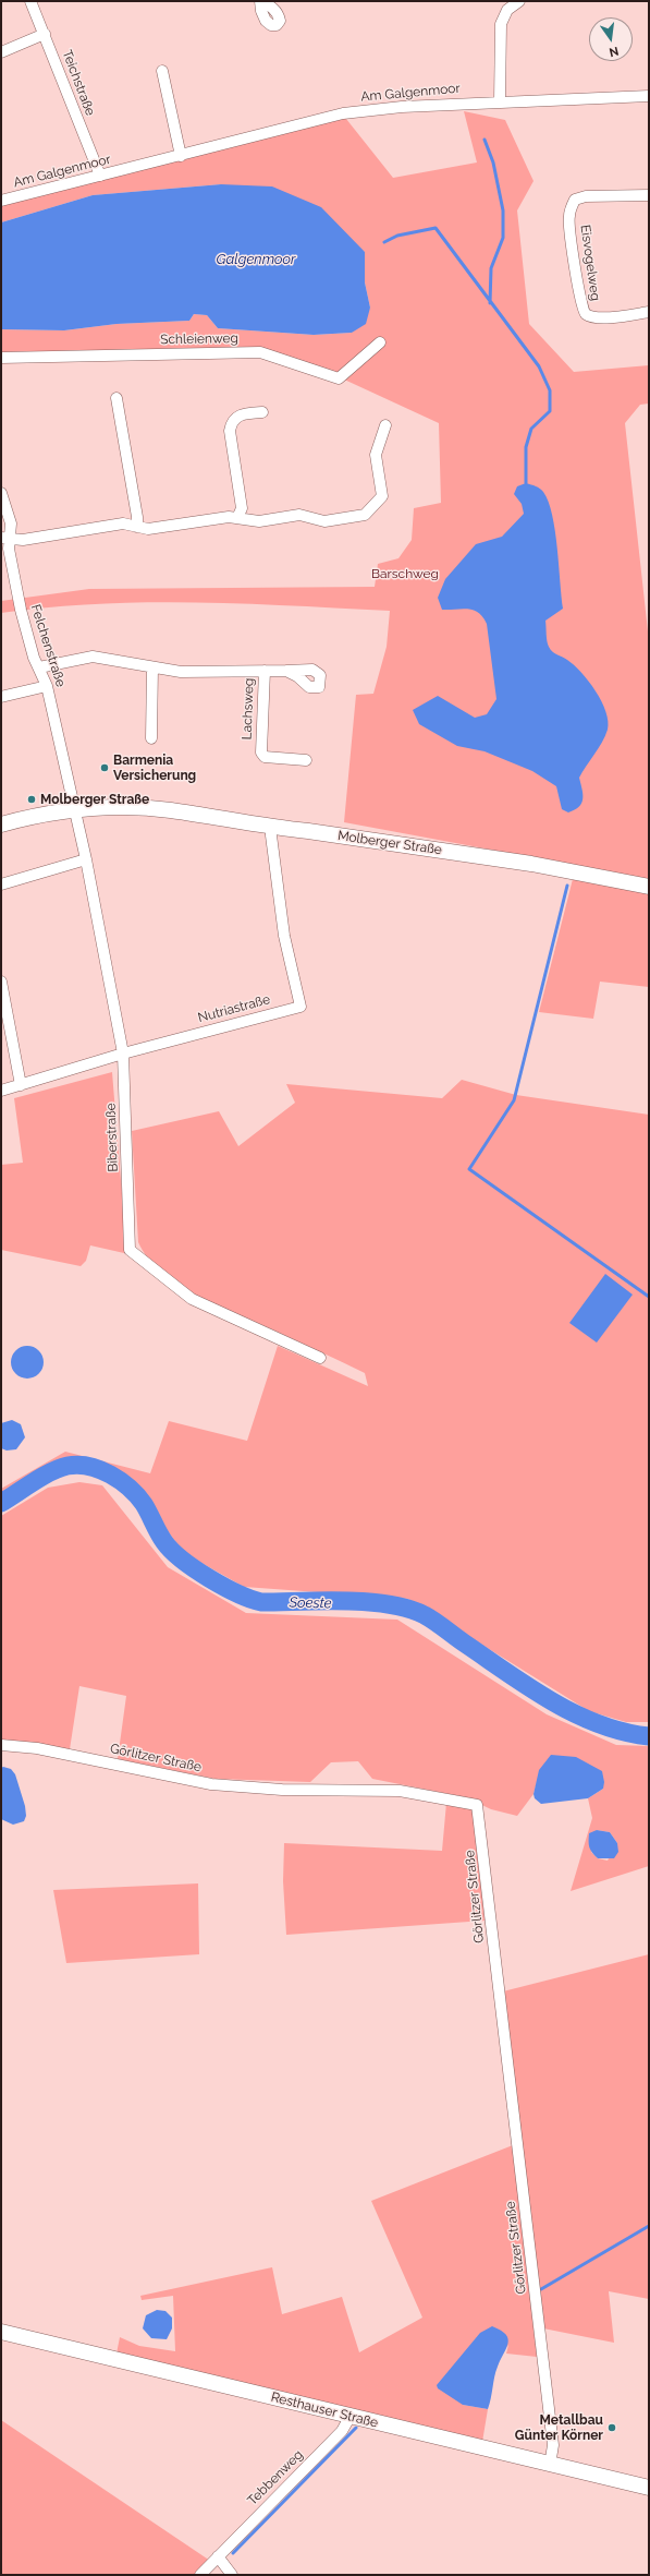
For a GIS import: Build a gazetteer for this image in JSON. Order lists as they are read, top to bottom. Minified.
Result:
{"streets":{"street":["Teichstraße","Am Galgenmoor","Eisvogelweg","Schleienweg","Felchenstraße","Lachsweg","Molberger Straße","Nutriastraße","Biberstraße","Görlitzer Straße","Resthauser Straße","Tebbenweg"]},"crossings":[["Teichstraße","Am Galgenmoor"],["Felchenstraße","Lachsweg"],["Felchenstraße","Molberger Straße"],["Felchenstraße","Biberstraße"],["Molberger Straße","Nutriastraße"],["Molberger Straße","Biberstraße"],["Nutriastraße","Biberstraße"],["Görlitzer Straße","Resthauser Straße"],["Resthauser Straße","Tebbenweg"]],"water":["Galgenmoor","Soeste"],"parks":["Barschweg"],"places":["Barmenia Versicherung","Molberger Straße","Metallbau Günter Körner"],"north":"bottom"}
